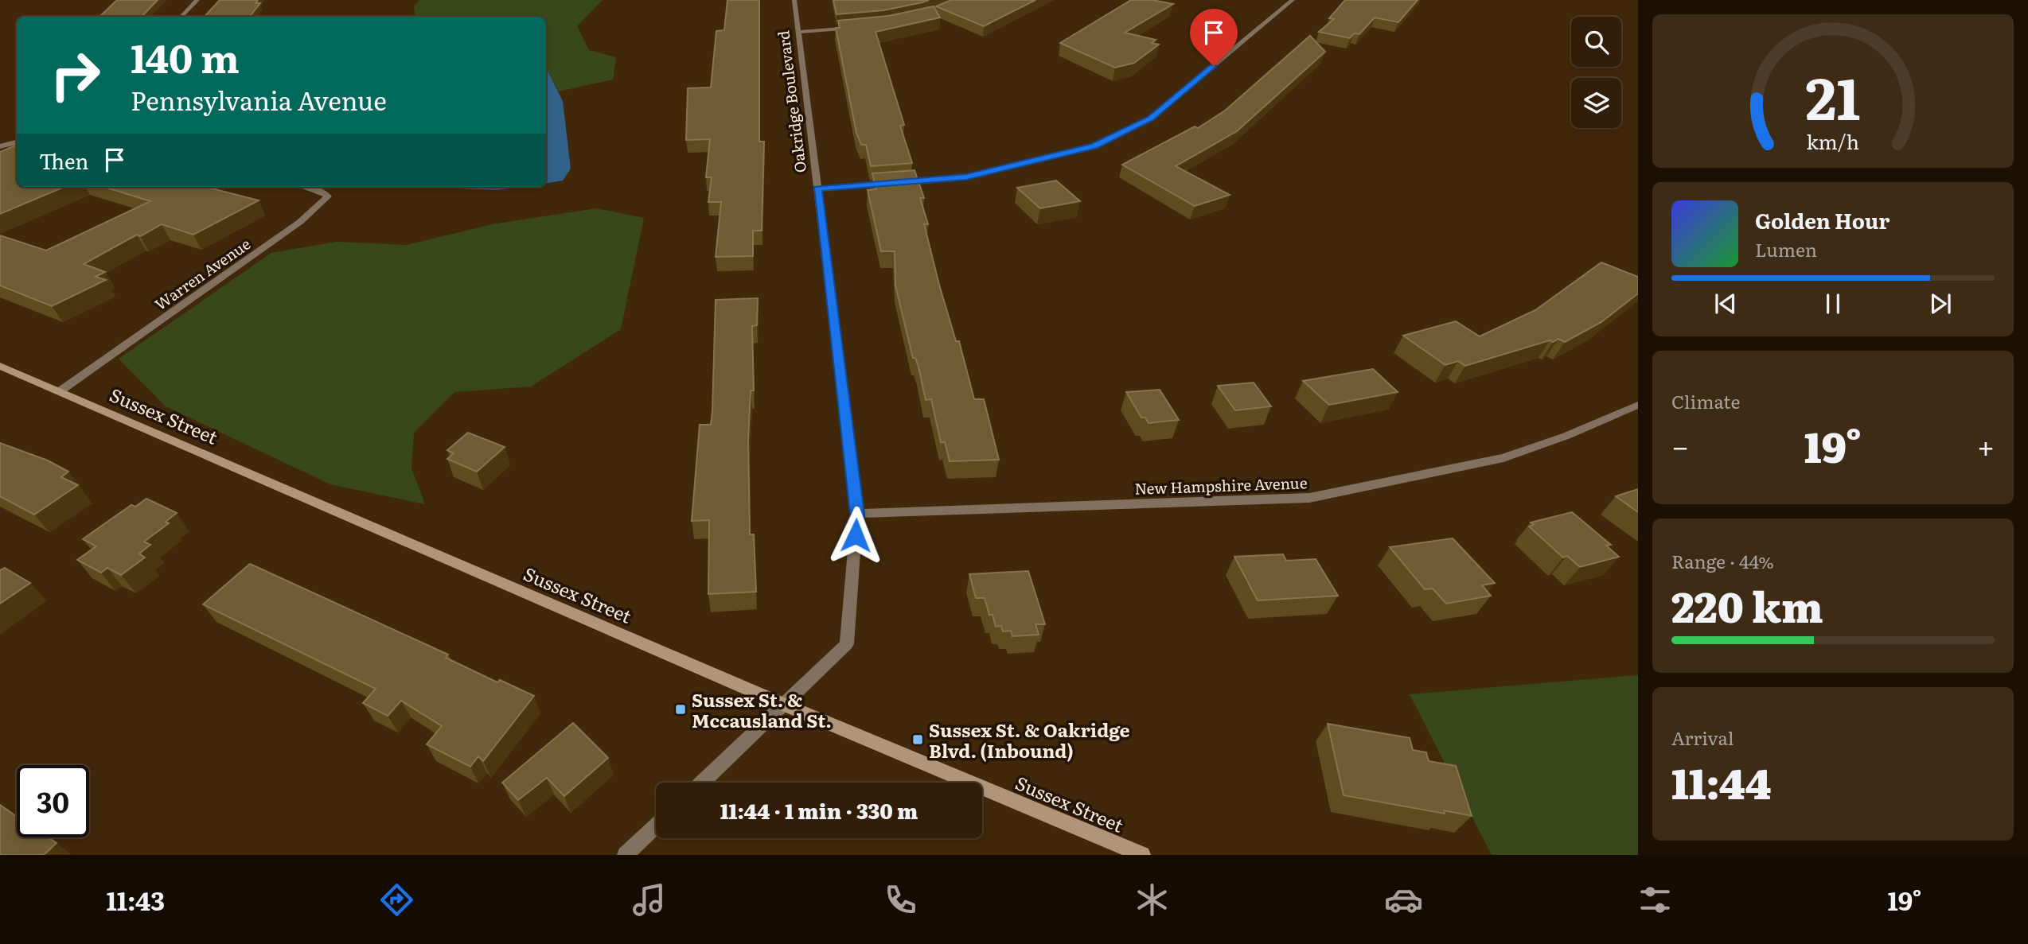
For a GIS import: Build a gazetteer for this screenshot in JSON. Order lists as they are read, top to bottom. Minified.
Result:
{"streets":{"street":["Oakridge Boulevard","Warren Avenue","Sussex Street","New Hampshire Avenue"]},"crossings":[["Oakridge Boulevard","Sussex Street"],["Oakridge Boulevard","New Hampshire Avenue"],["Warren Avenue","Sussex Street"]],"places":{"transit":["Sussex St. & Mccausland St.","Sussex St. & Oakridge Blvd. (Inbound)"]},"page":{"turn":["140 m","Pennsylvania Avenue"],"then":"Then","song":["Golden Hour","Lumen"],"tile":["Climate",["Range · 44%","220 km"],["Arrival","11:44"]],"heat":["−","19°","+"],"limit":"30","trip":"11:44 · 1 min · 330 m","tabs":["11:43","19°"],"gauge":["21","km/h"]}}
